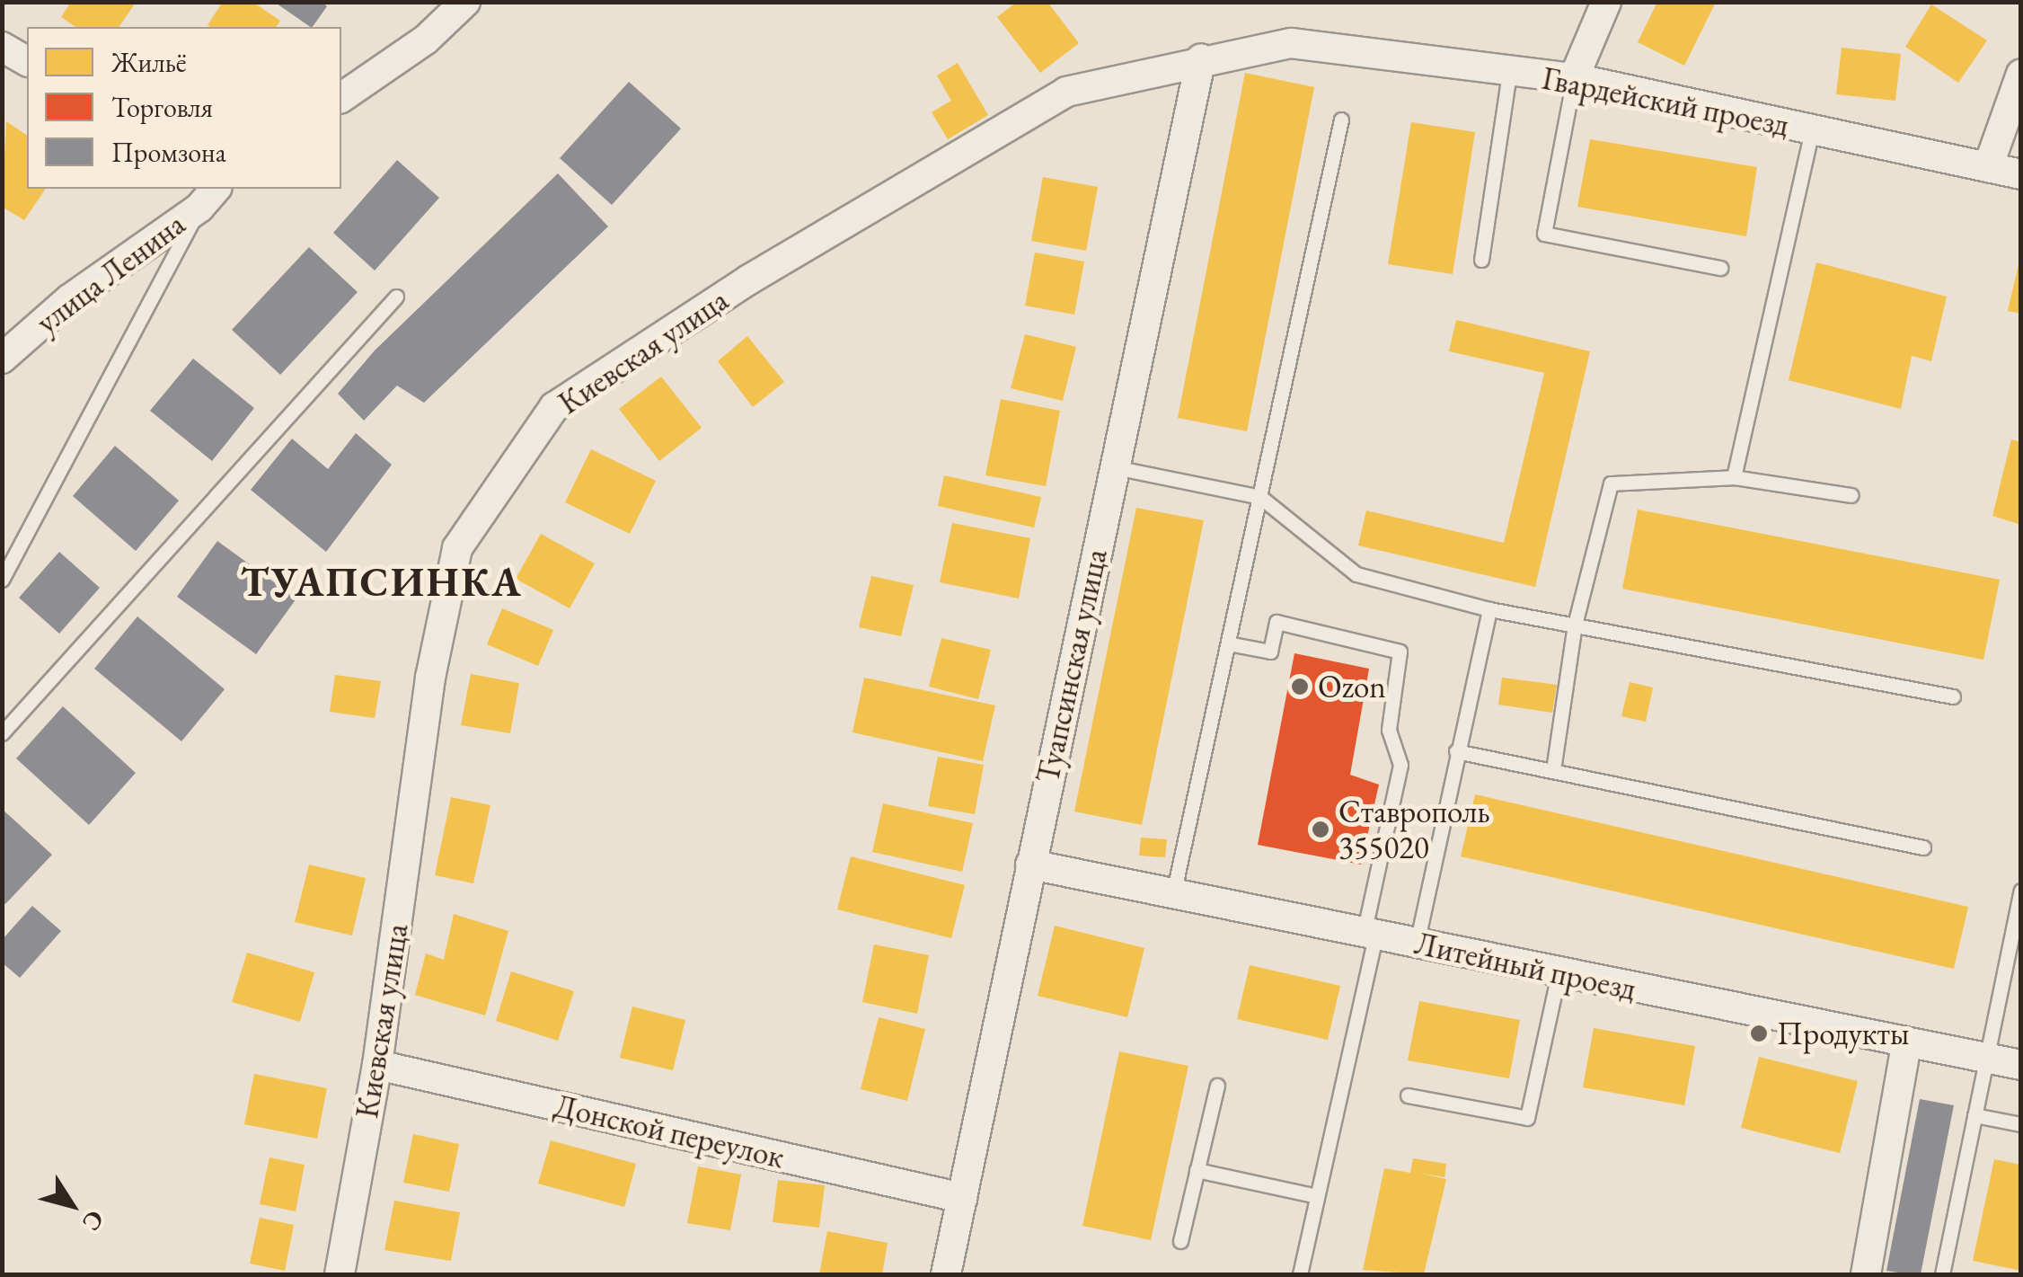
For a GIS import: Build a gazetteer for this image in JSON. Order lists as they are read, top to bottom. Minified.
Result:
{"streets":{"street":["Гвардейский проезд","улица Ленина","Киевская улица","Туапсинская улица","Литейный проезд","Донской переулок"]},"crossings":[["Гвардейский проезд","Киевская улица"],["Гвардейский проезд","Туапсинская улица"],["Киевская улица","Туапсинская улица"],["Киевская улица","Донской переулок"],["Туапсинская улица","Литейный проезд"],["Туапсинская улица","Донской переулок"]],"districts":["ТУАПСИНКА"],"places":["Ozon","Ставрополь 355020","Продукты"],"legend":["Жильё","Торговля","Промзона"],"north":"bottom right"}
